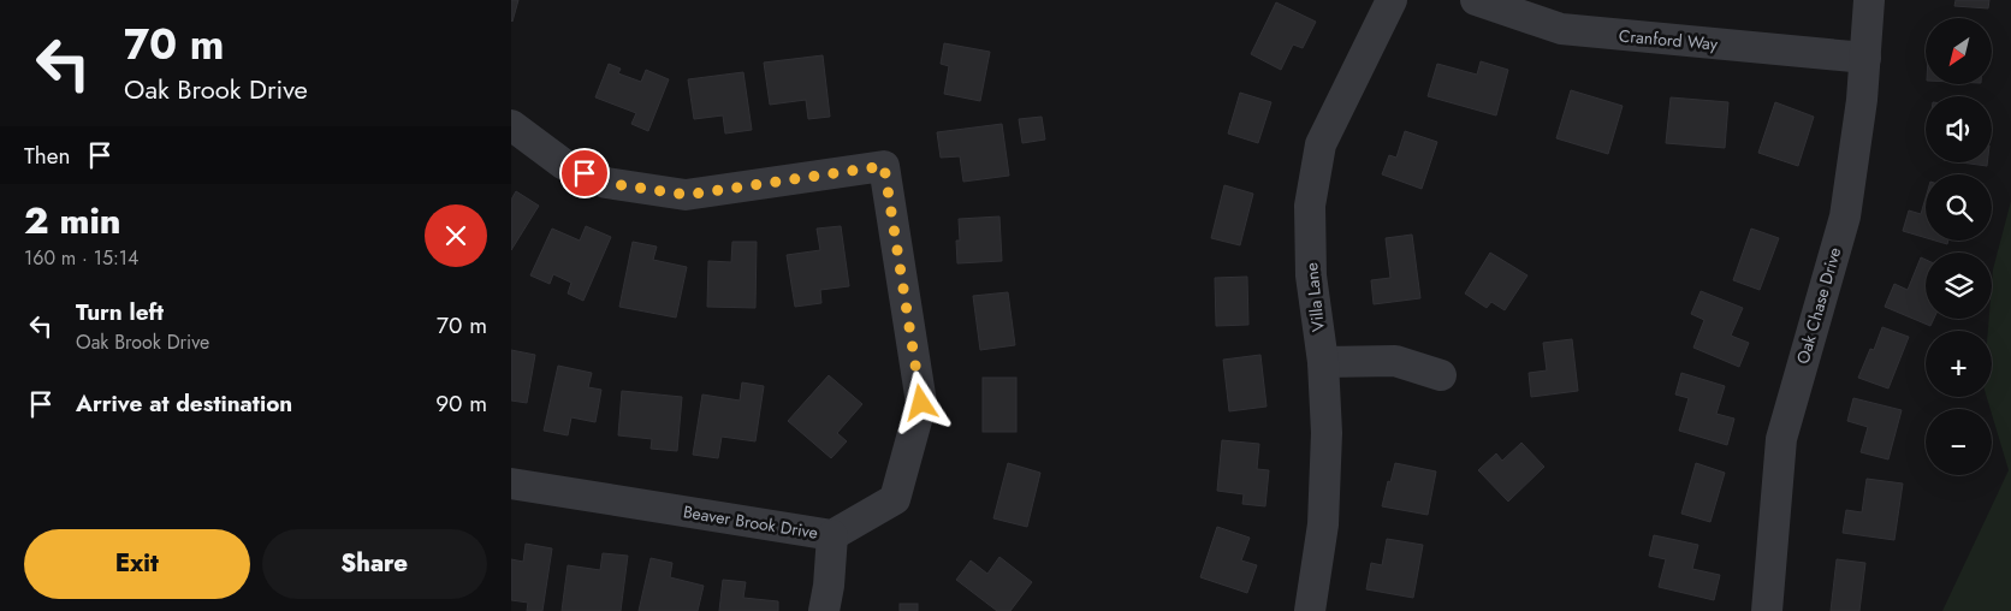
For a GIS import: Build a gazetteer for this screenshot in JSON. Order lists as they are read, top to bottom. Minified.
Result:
{"streets":{"street":["Cranford Way","Villa Lane","Oak Chase Drive","Beaver Brook Drive"]},"crossings":[["Cranford Way","Oak Chase Drive"]],"north":"bottom left","page":{"turn":["70 m","Oak Brook Drive"],"map_buttons":["+","−"],"then":"Then","heading":["2 min","160 m · 15:14"],"list":[{"name":"Turn left","note":"Oak Brook Drive","value":"70 m"},{"name":"Arrive at destination","value":"90 m"}],"buttons":["Exit","Share"]}}
